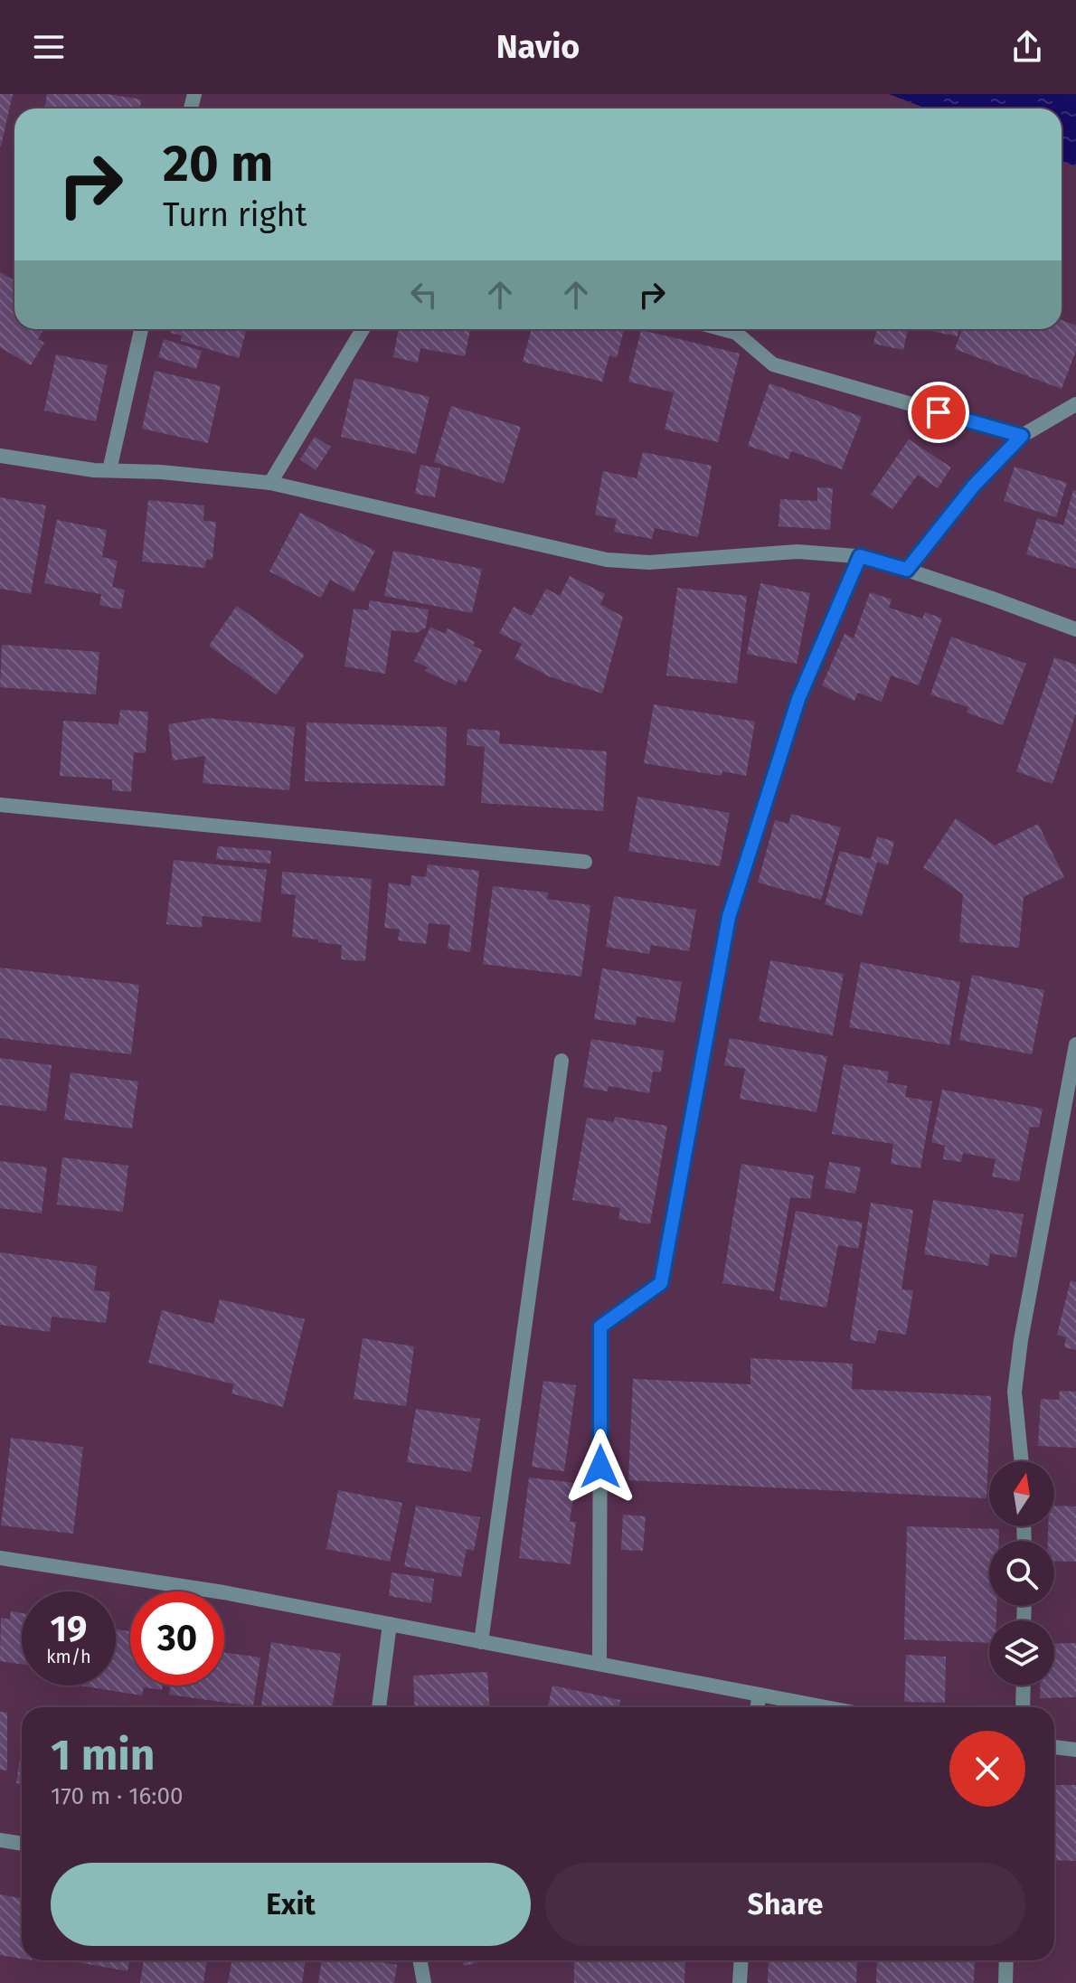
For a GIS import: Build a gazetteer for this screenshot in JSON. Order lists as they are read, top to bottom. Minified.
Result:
{"north":"top","page":{"header":"Navio","turn":["20 m","Turn right"],"speed":"19 km/h","limit":"30","heading":["1 min","170 m · 16:00"],"buttons":["Exit","Share"]}}
